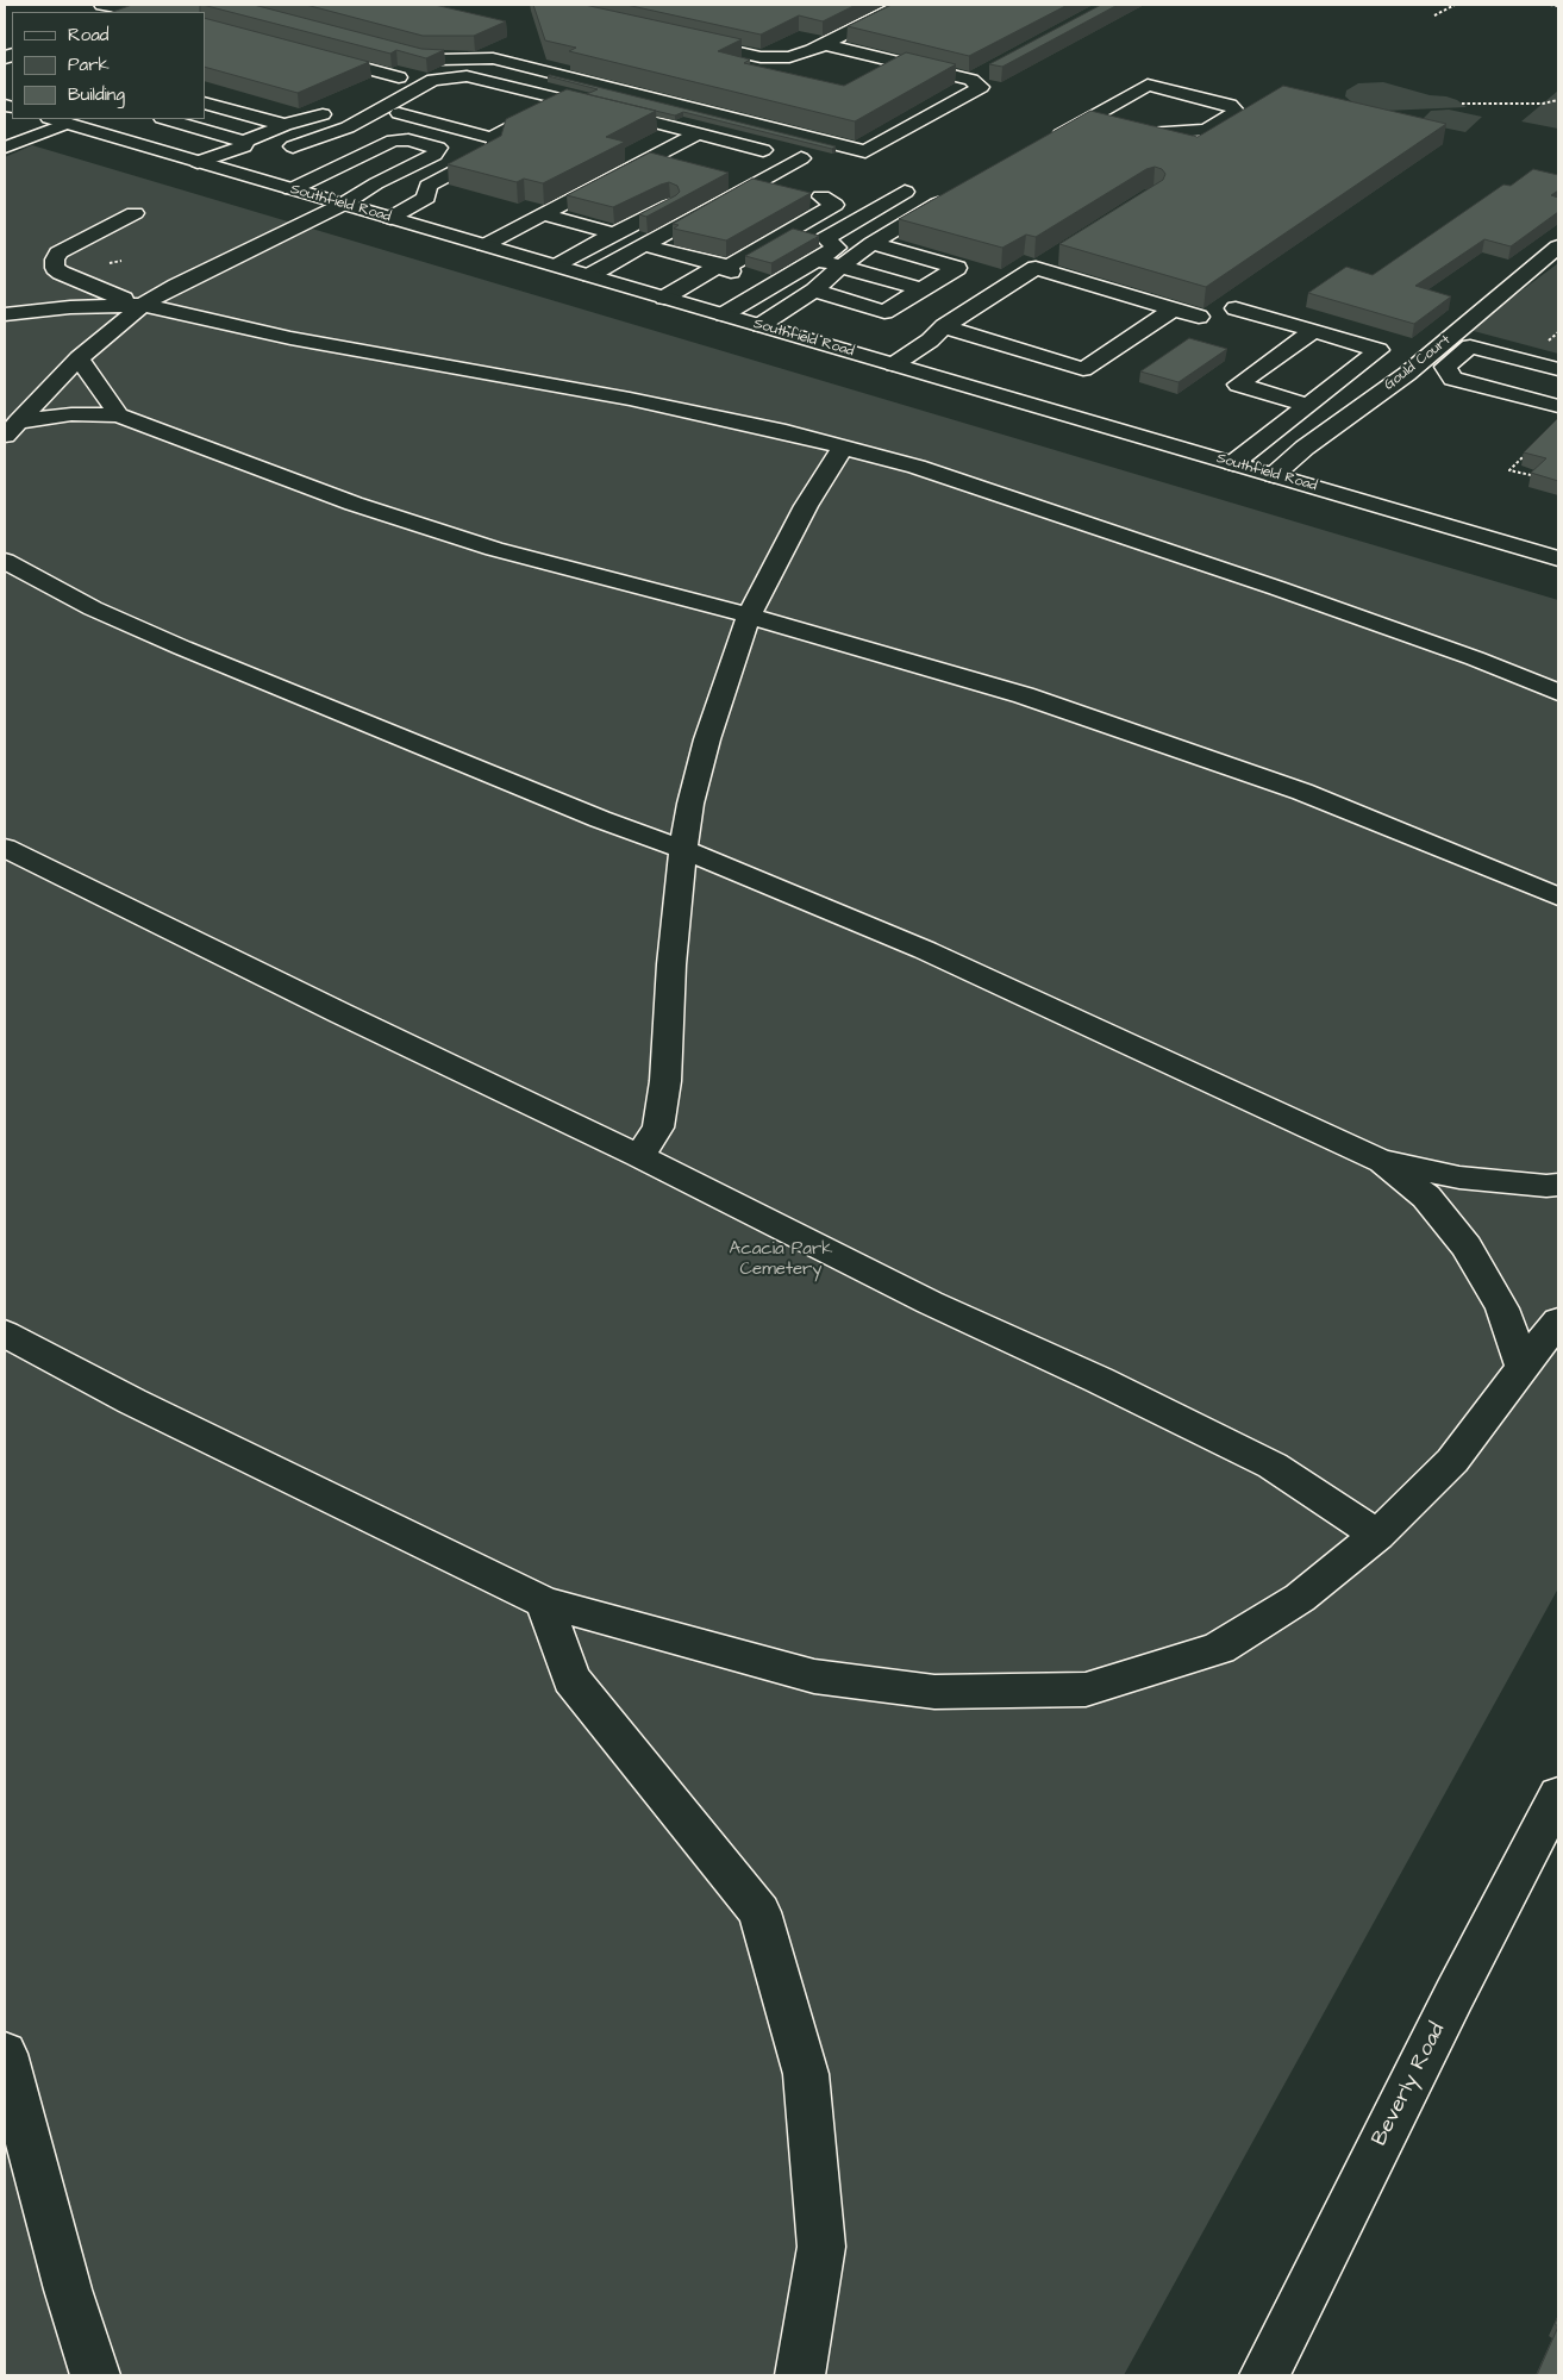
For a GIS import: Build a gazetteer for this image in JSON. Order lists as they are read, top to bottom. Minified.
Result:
{"streets":{"main road":["Southfield Road","Gould Court","Beverly Road"]},"crossings":[["Southfield Road","Gould Court"]],"parks":["Acacia Park Cemetery"],"legend":["Road","Park","Building"]}
